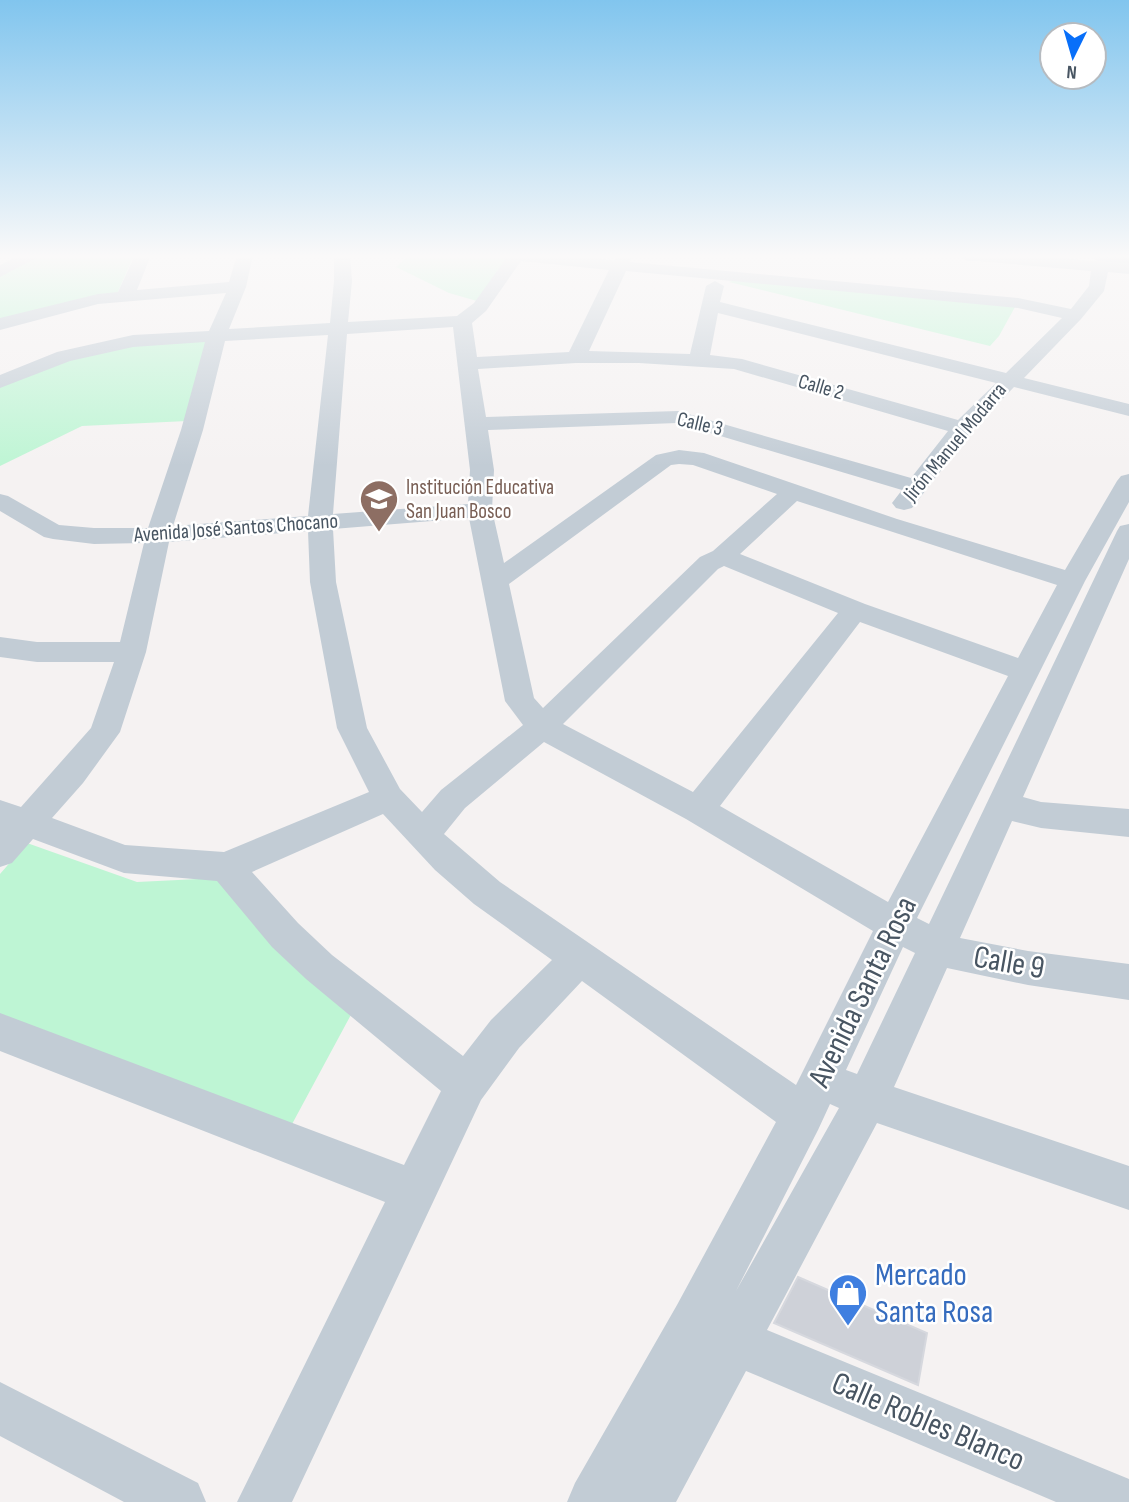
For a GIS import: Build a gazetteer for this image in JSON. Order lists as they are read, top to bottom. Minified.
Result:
{"streets":{"street":["Calle 2","Calle 3","Jirón Manuel Modarra","Avenida José Santos Chocano","Calle 9","Avenida Santa Rosa","Calle Robles Blanco"]},"crossings":[["Calle 2","Jirón Manuel Modarra"],["Calle 3","Jirón Manuel Modarra"],["Calle 9","Avenida Santa Rosa"],["Avenida Santa Rosa","Calle Robles Blanco"]],"places":{"school or university":["Institución Educativa San Juan Bosco"],"shop":["Mercado Santa Rosa"]},"north":"bottom"}
